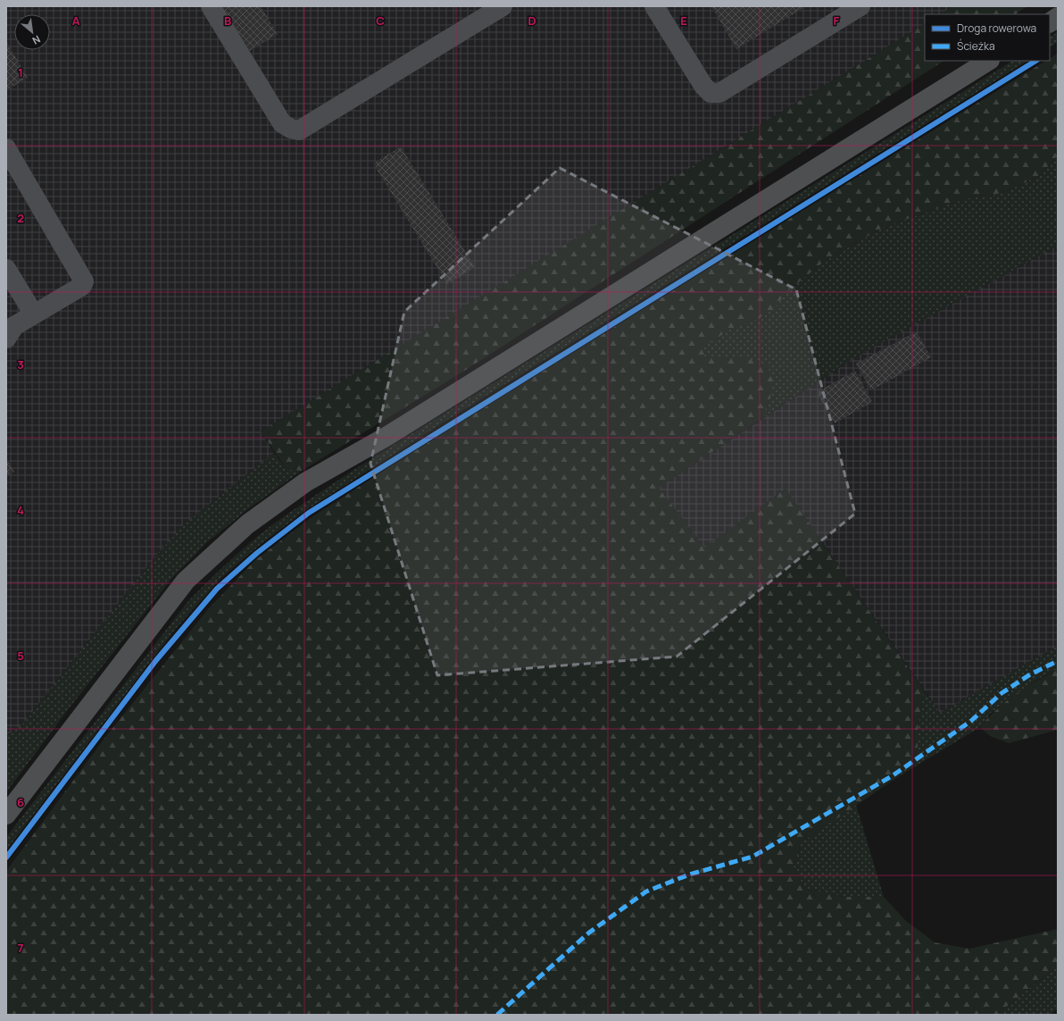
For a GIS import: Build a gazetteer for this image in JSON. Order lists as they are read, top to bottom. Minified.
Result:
{"legend":["Droga rowerowa","Ścieżka"],"north":"bottom right","grid":{"columns":["A","B","C","D","E","F"],"rows":["1","2","3","4","5","6","7"]}}
